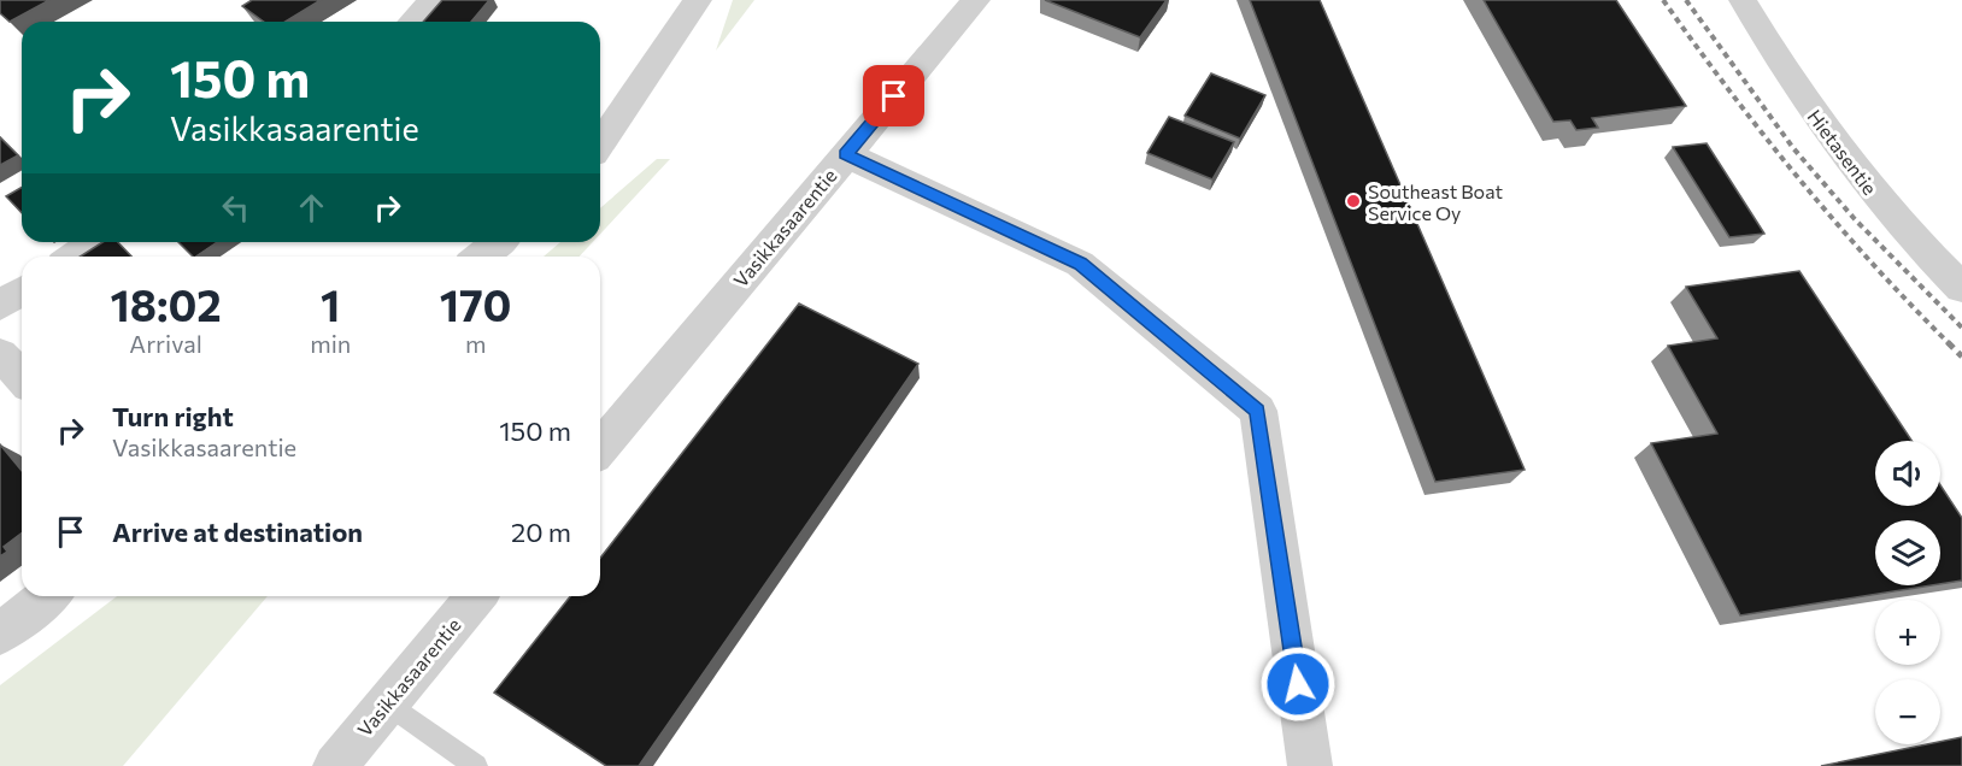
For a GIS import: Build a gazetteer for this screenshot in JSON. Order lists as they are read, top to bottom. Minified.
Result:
{"streets":{"street":["Hietasentie","Vasikkasaarentie"]},"places":["Southeast Boat Service Oy"],"page":{"turn":["150 m","Vasikkasaarentie"],"eta":["18:02","Arrival","1","min","170","m"],"list":[{"name":"Turn right","note":"Vasikkasaarentie","value":"150 m"},{"name":"Arrive at destination","value":"20 m"}],"map_buttons":["+","−"]}}
